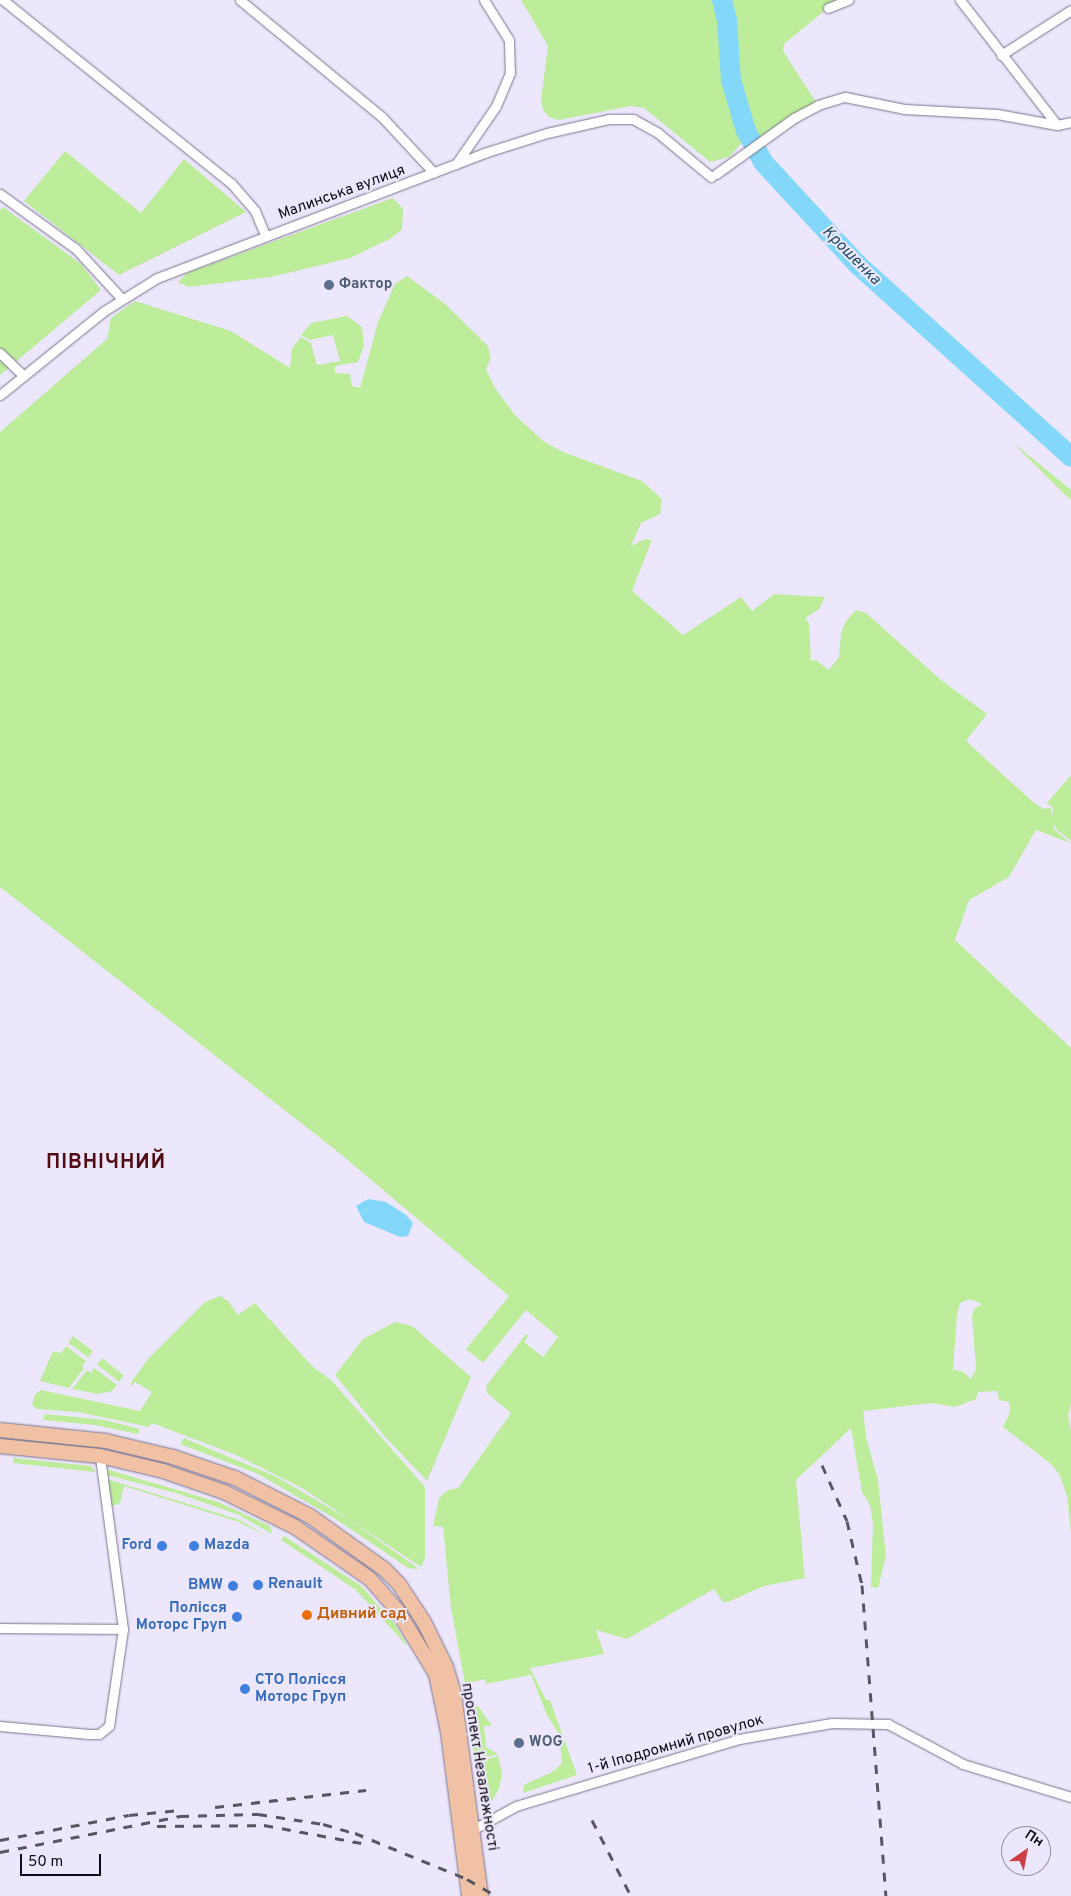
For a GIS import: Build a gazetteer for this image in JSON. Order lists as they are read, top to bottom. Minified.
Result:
{"streets":{"main road":["проспект Незалежності"],"street":["Малинська вулиця","1-й Іподромний провулок"]},"crossings":[["1-й Іподромний провулок","проспект Незалежності"]],"districts":["ПІВНІЧНИЙ"],"water":["Крошенка"],"places":["Фактор","Ford","Mazda","Renault","BMW","Дивний сад","Полісся Моторс Груп","СТО Полісся Моторс Груп","WOG"],"scale_bar":"50 m","north":"top right"}
